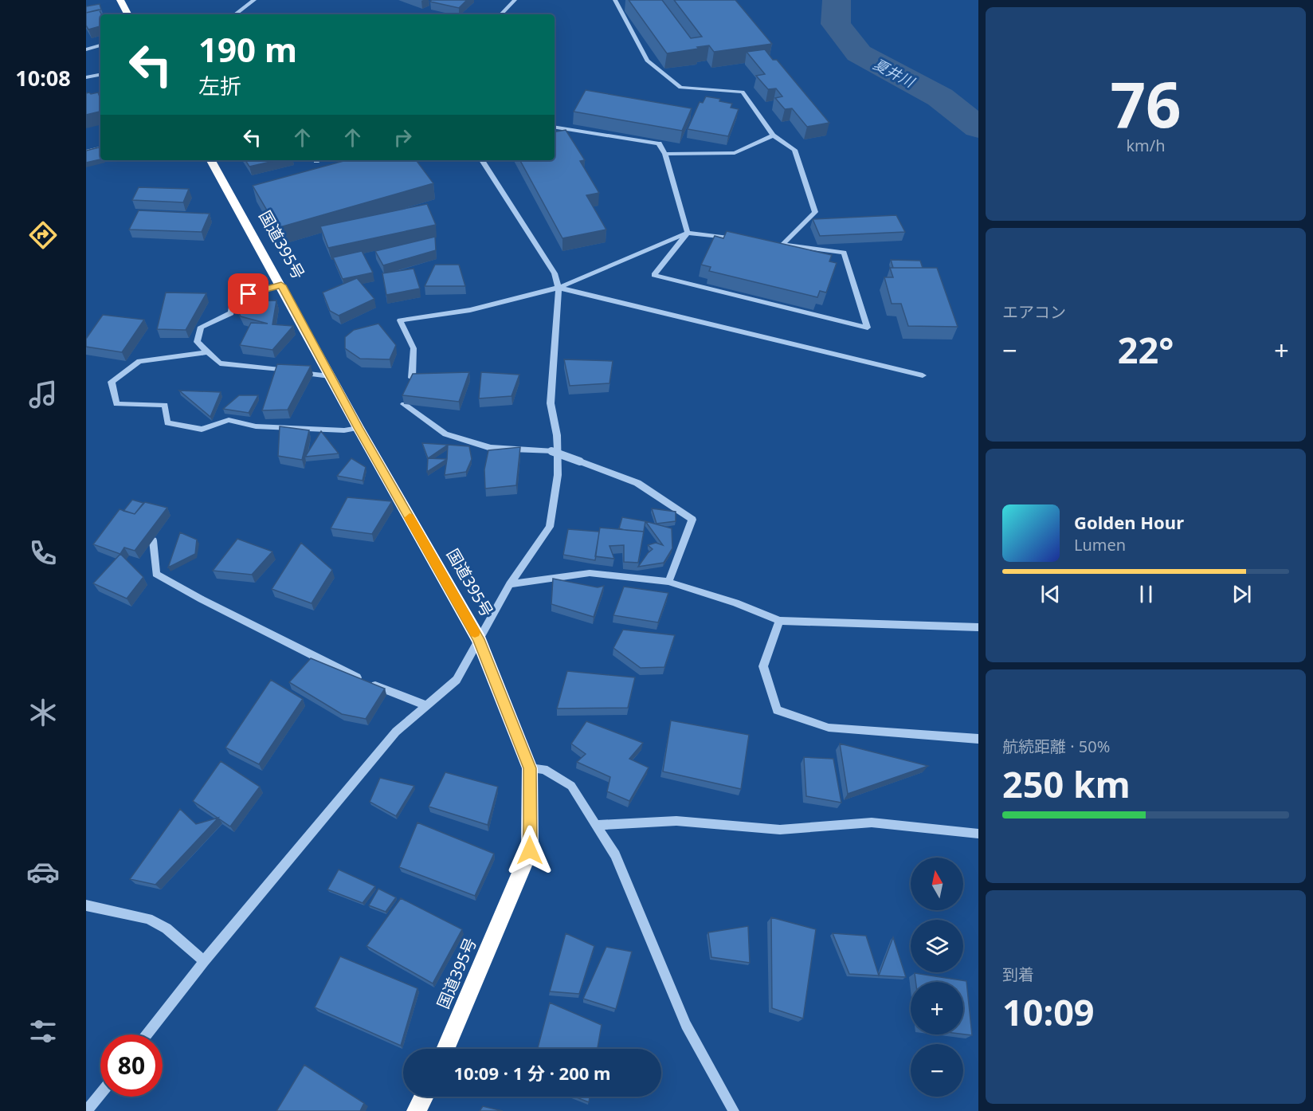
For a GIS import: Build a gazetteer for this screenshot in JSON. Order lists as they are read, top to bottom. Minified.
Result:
{"streets":{"highway":["国道395号"]},"water":["夏井川"],"north":"top","page":{"tabs":"10:08","tile":[["76","km/h"],"エアコン",["航続距離 · 50%","250 km"],["到着","10:09"]],"turn":["190 m","左折"],"heat":["−","22°","+"],"song":["Golden Hour","Lumen"],"map_buttons":["+","−"],"limit":"80","trip":"10:09 · 1 分 · 200 m"}}
